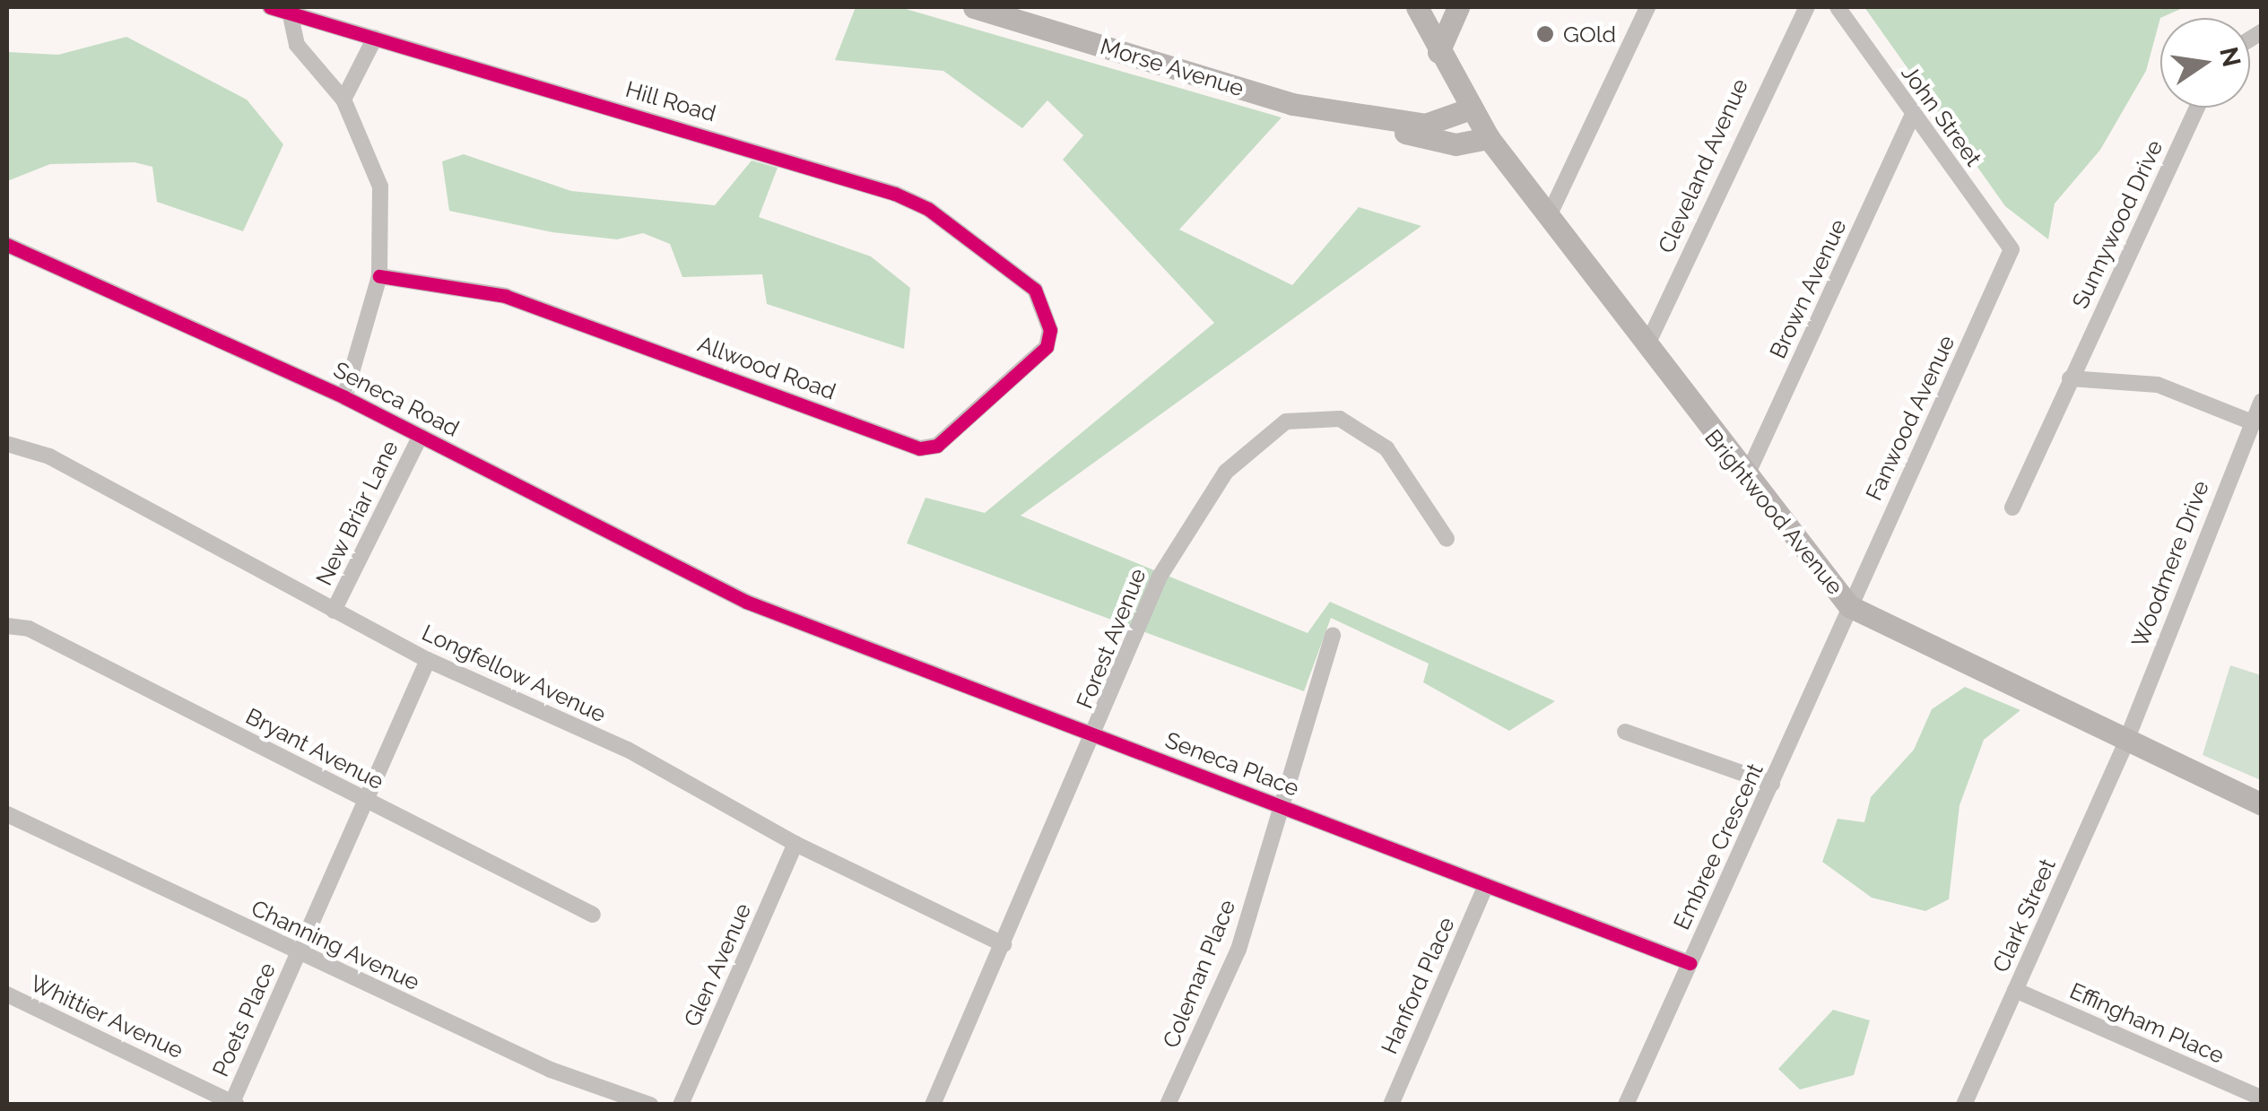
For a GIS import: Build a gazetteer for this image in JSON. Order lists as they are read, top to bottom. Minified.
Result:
{"streets":{"street":["Morse Avenue","Hill Road","John Street","Cleveland Avenue","Sunnywood Drive","Brown Avenue","Allwood Road","Seneca Road","Fanwood Avenue","Brightwood Avenue","New Briar Lane","Woodmere Drive","Forest Avenue","Longfellow Avenue","Bryant Avenue","Seneca Place","Embree Crescent","Clark Street","Channing Avenue","Glen Avenue","Coleman Place","Hanford Place","Whittier Avenue","Poets Place","Effingham Place"]},"crossings":[["Morse Avenue","Brightwood Avenue"],["Hill Road","Allwood Road"],["John Street","Brown Avenue"],["John Street","Fanwood Avenue"],["Cleveland Avenue","Brightwood Avenue"],["Brown Avenue","Brightwood Avenue"],["Seneca Road","New Briar Lane"],["Seneca Road","Seneca Place"],["Fanwood Avenue","Brightwood Avenue"],["Fanwood Avenue","Embree Crescent"],["Brightwood Avenue","Woodmere Drive"],["Brightwood Avenue","Embree Crescent"],["Brightwood Avenue","Clark Street"],["New Briar Lane","Longfellow Avenue"],["Woodmere Drive","Clark Street"],["Forest Avenue","Longfellow Avenue"],["Forest Avenue","Seneca Place"],["Longfellow Avenue","Glen Avenue"],["Longfellow Avenue","Poets Place"],["Bryant Avenue","Poets Place"],["Seneca Place","Embree Crescent"],["Seneca Place","Coleman Place"],["Seneca Place","Hanford Place"],["Clark Street","Effingham Place"],["Channing Avenue","Poets Place"],["Whittier Avenue","Poets Place"]],"places":["GOld"],"north":"right"}
